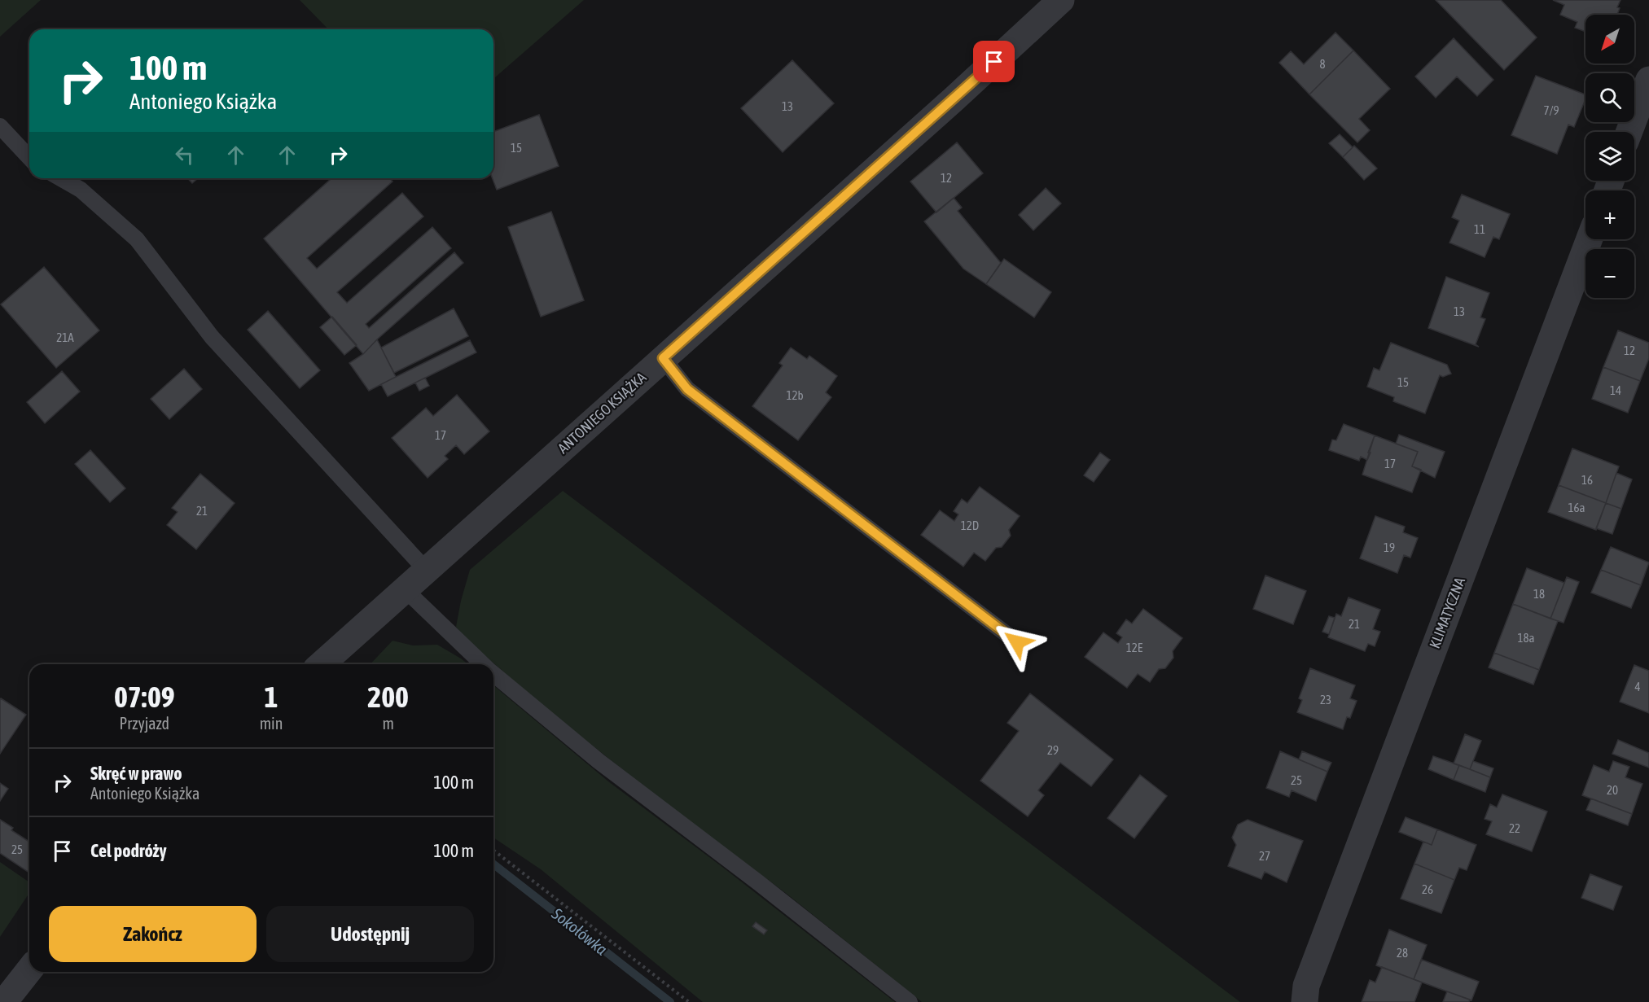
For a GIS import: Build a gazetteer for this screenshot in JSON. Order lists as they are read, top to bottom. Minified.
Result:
{"streets":{"street":["ANTONIEGO KSIĄŻKA","KLIMATYCZNA"]},"water":["Sokołówka"],"house_numbers":["8","13","7/9","15","12","11","13","21A","12","15","14","12b","17","17","16","16a","21","12D","19","18","21","18a","12E","4","23","29","25","20","22","25","27","26","28"],"north":"bottom left","page":{"map_buttons":["+","−"],"turn":["100 m","Antoniego Książka"],"eta":["07:09","Przyjazd","1","min","200","m"],"list":[{"name":"Skręć w prawo","note":"Antoniego Książka","value":"100 m"},{"name":"Cel podróży","value":"100 m"}],"buttons":["Zakończ","Udostępnij"]}}
